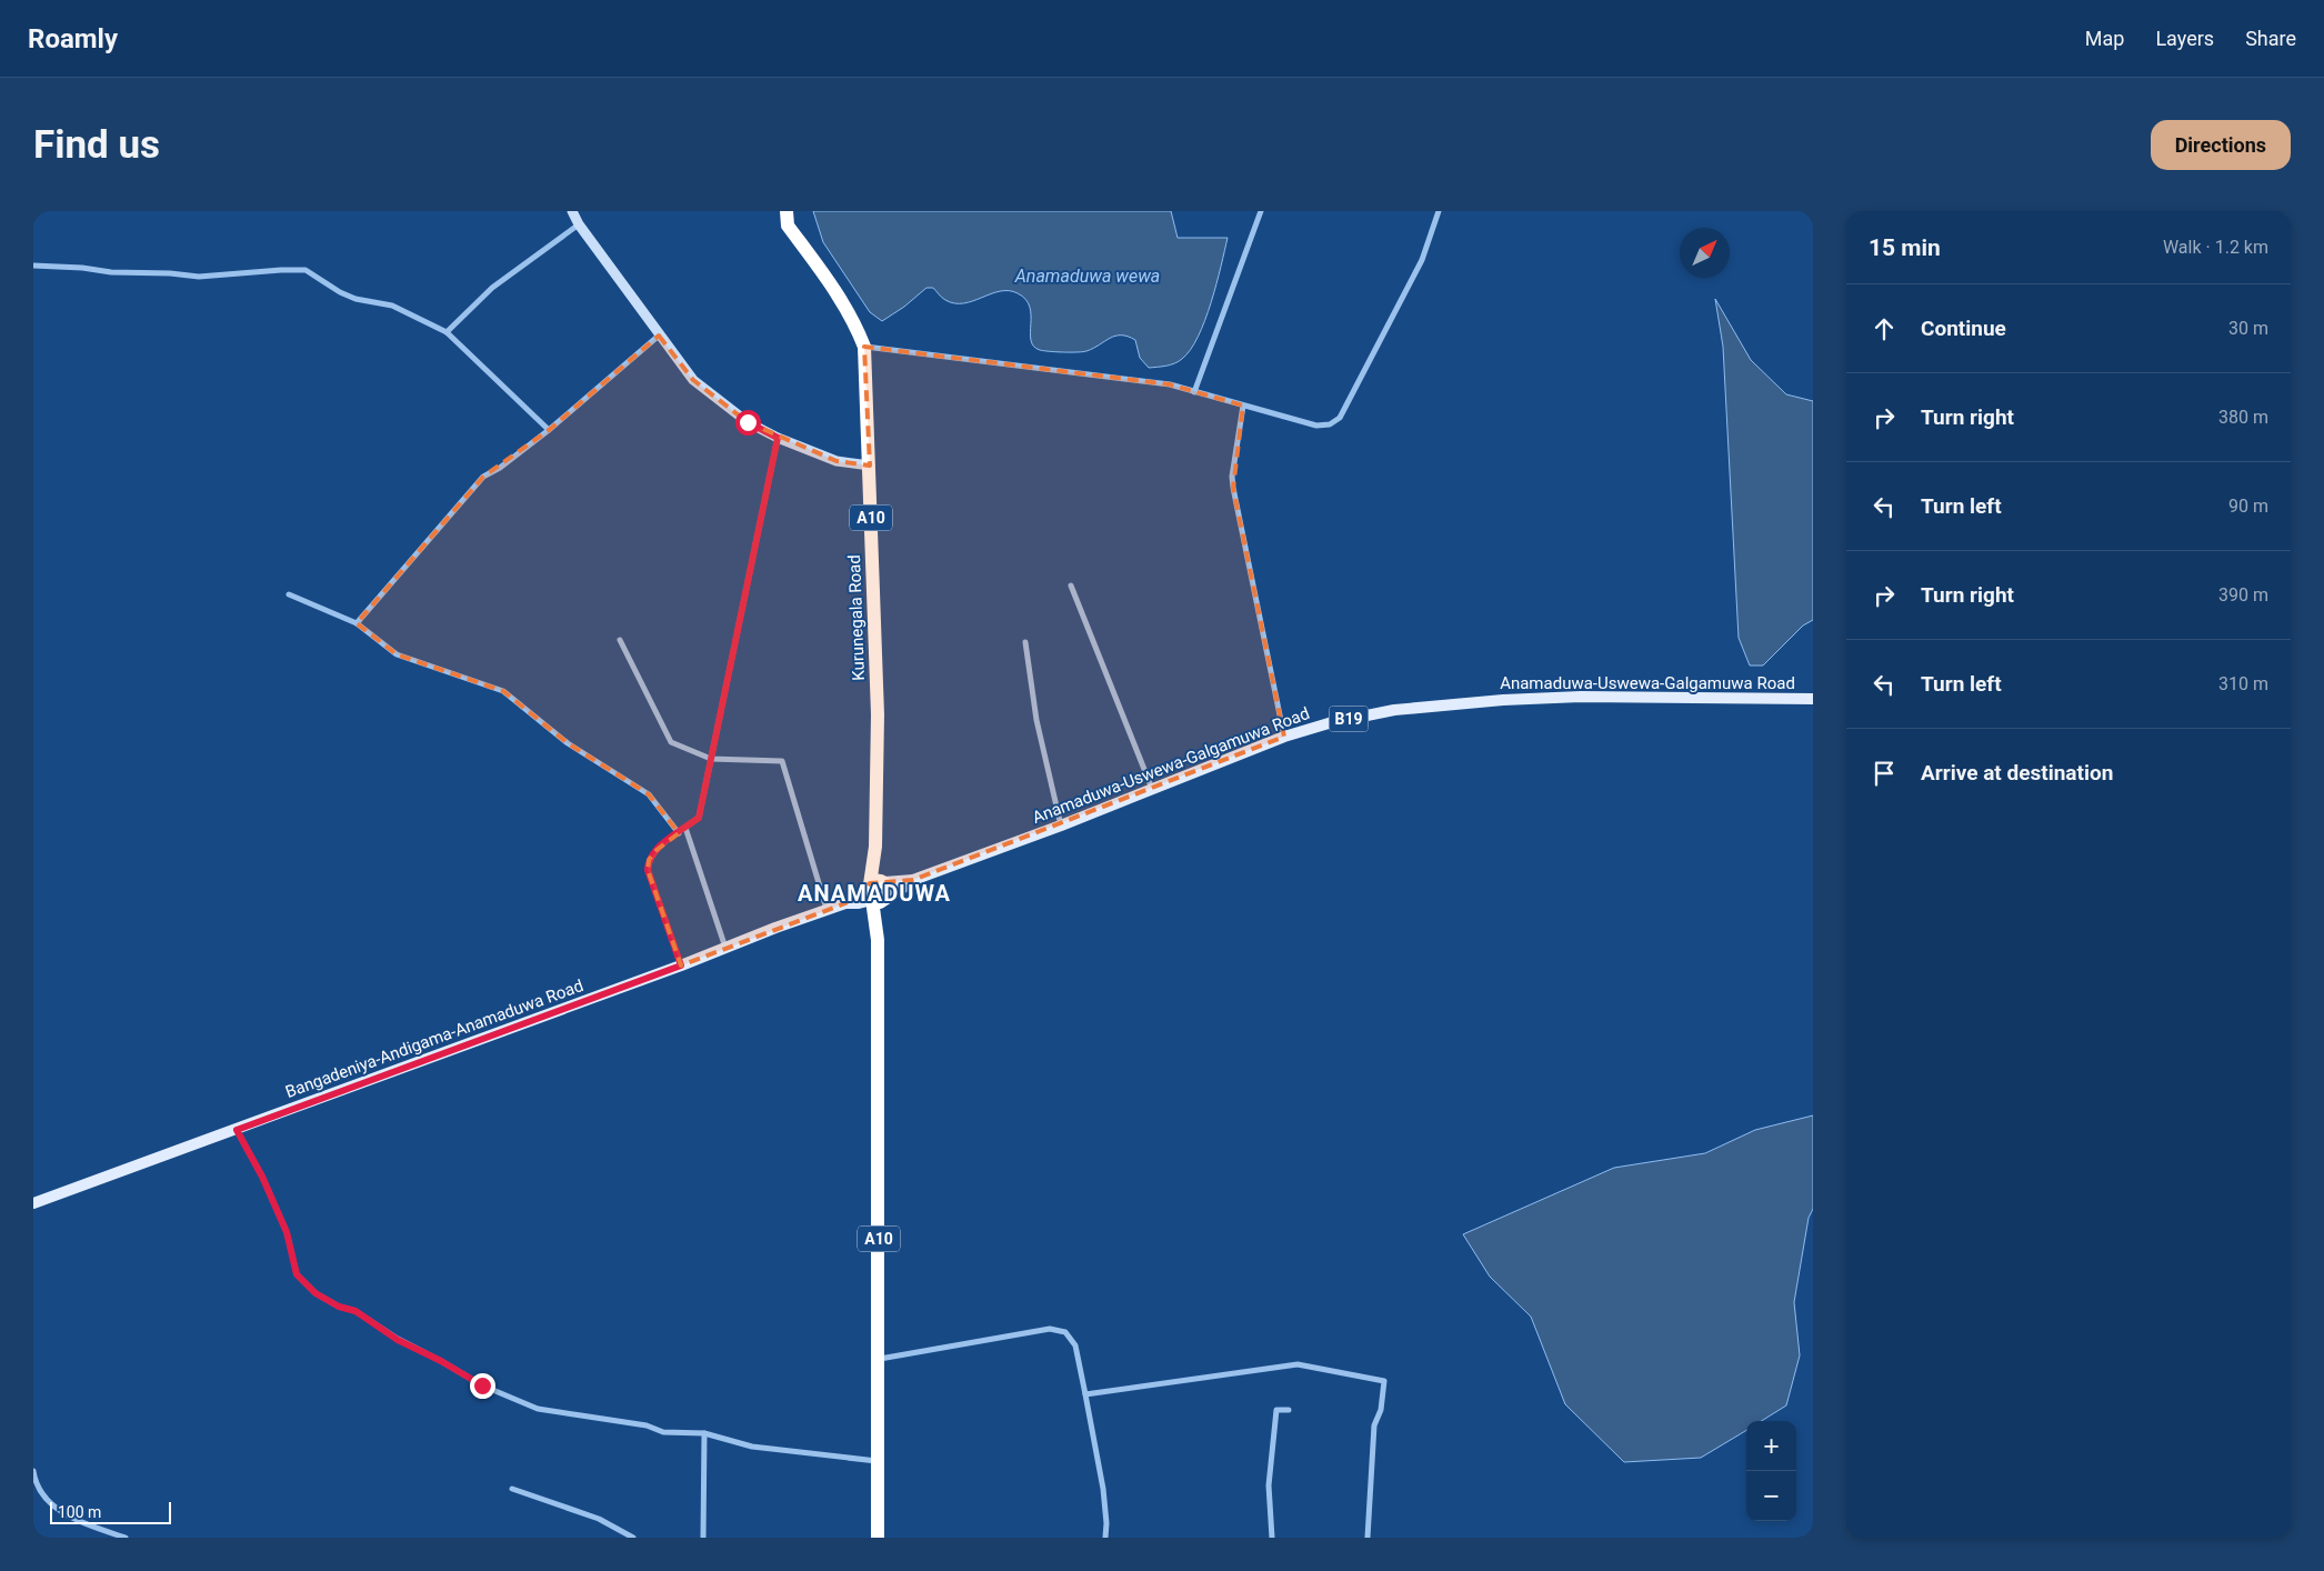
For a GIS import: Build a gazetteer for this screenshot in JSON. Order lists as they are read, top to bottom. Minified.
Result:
{"streets":{"highway":["A10","Kurunegala Road"],"main road":["Anamaduwa-Uswewa-Galgamuwa Road","B19","Bangadeniya-Andigama-Anamaduwa Road"]},"crossings":[["A10","Kurunegala Road"],["A10","Anamaduwa-Uswewa-Galgamuwa Road"],["A10","Bangadeniya-Andigama-Anamaduwa Road"],["Kurunegala Road","Anamaduwa-Uswewa-Galgamuwa Road"],["Kurunegala Road","Bangadeniya-Andigama-Anamaduwa Road"]],"districts":["ANAMADUWA"],"water":["Anamaduwa wewa"],"scale_bar":"100 m","north":"top right","page":{"header":"Roamly","nav":["Map","Layers","Share"],"buttons":"Directions","title":"Find us","heading":["15 min","Walk · 1.2 km"],"list":[["Continue","30 m"],["Turn right","380 m"],["Turn left","90 m"],["Turn right","390 m"],["Turn left","310 m"],"Arrive at destination"],"map_buttons":["+","−"],"scale":"100 m"}}
